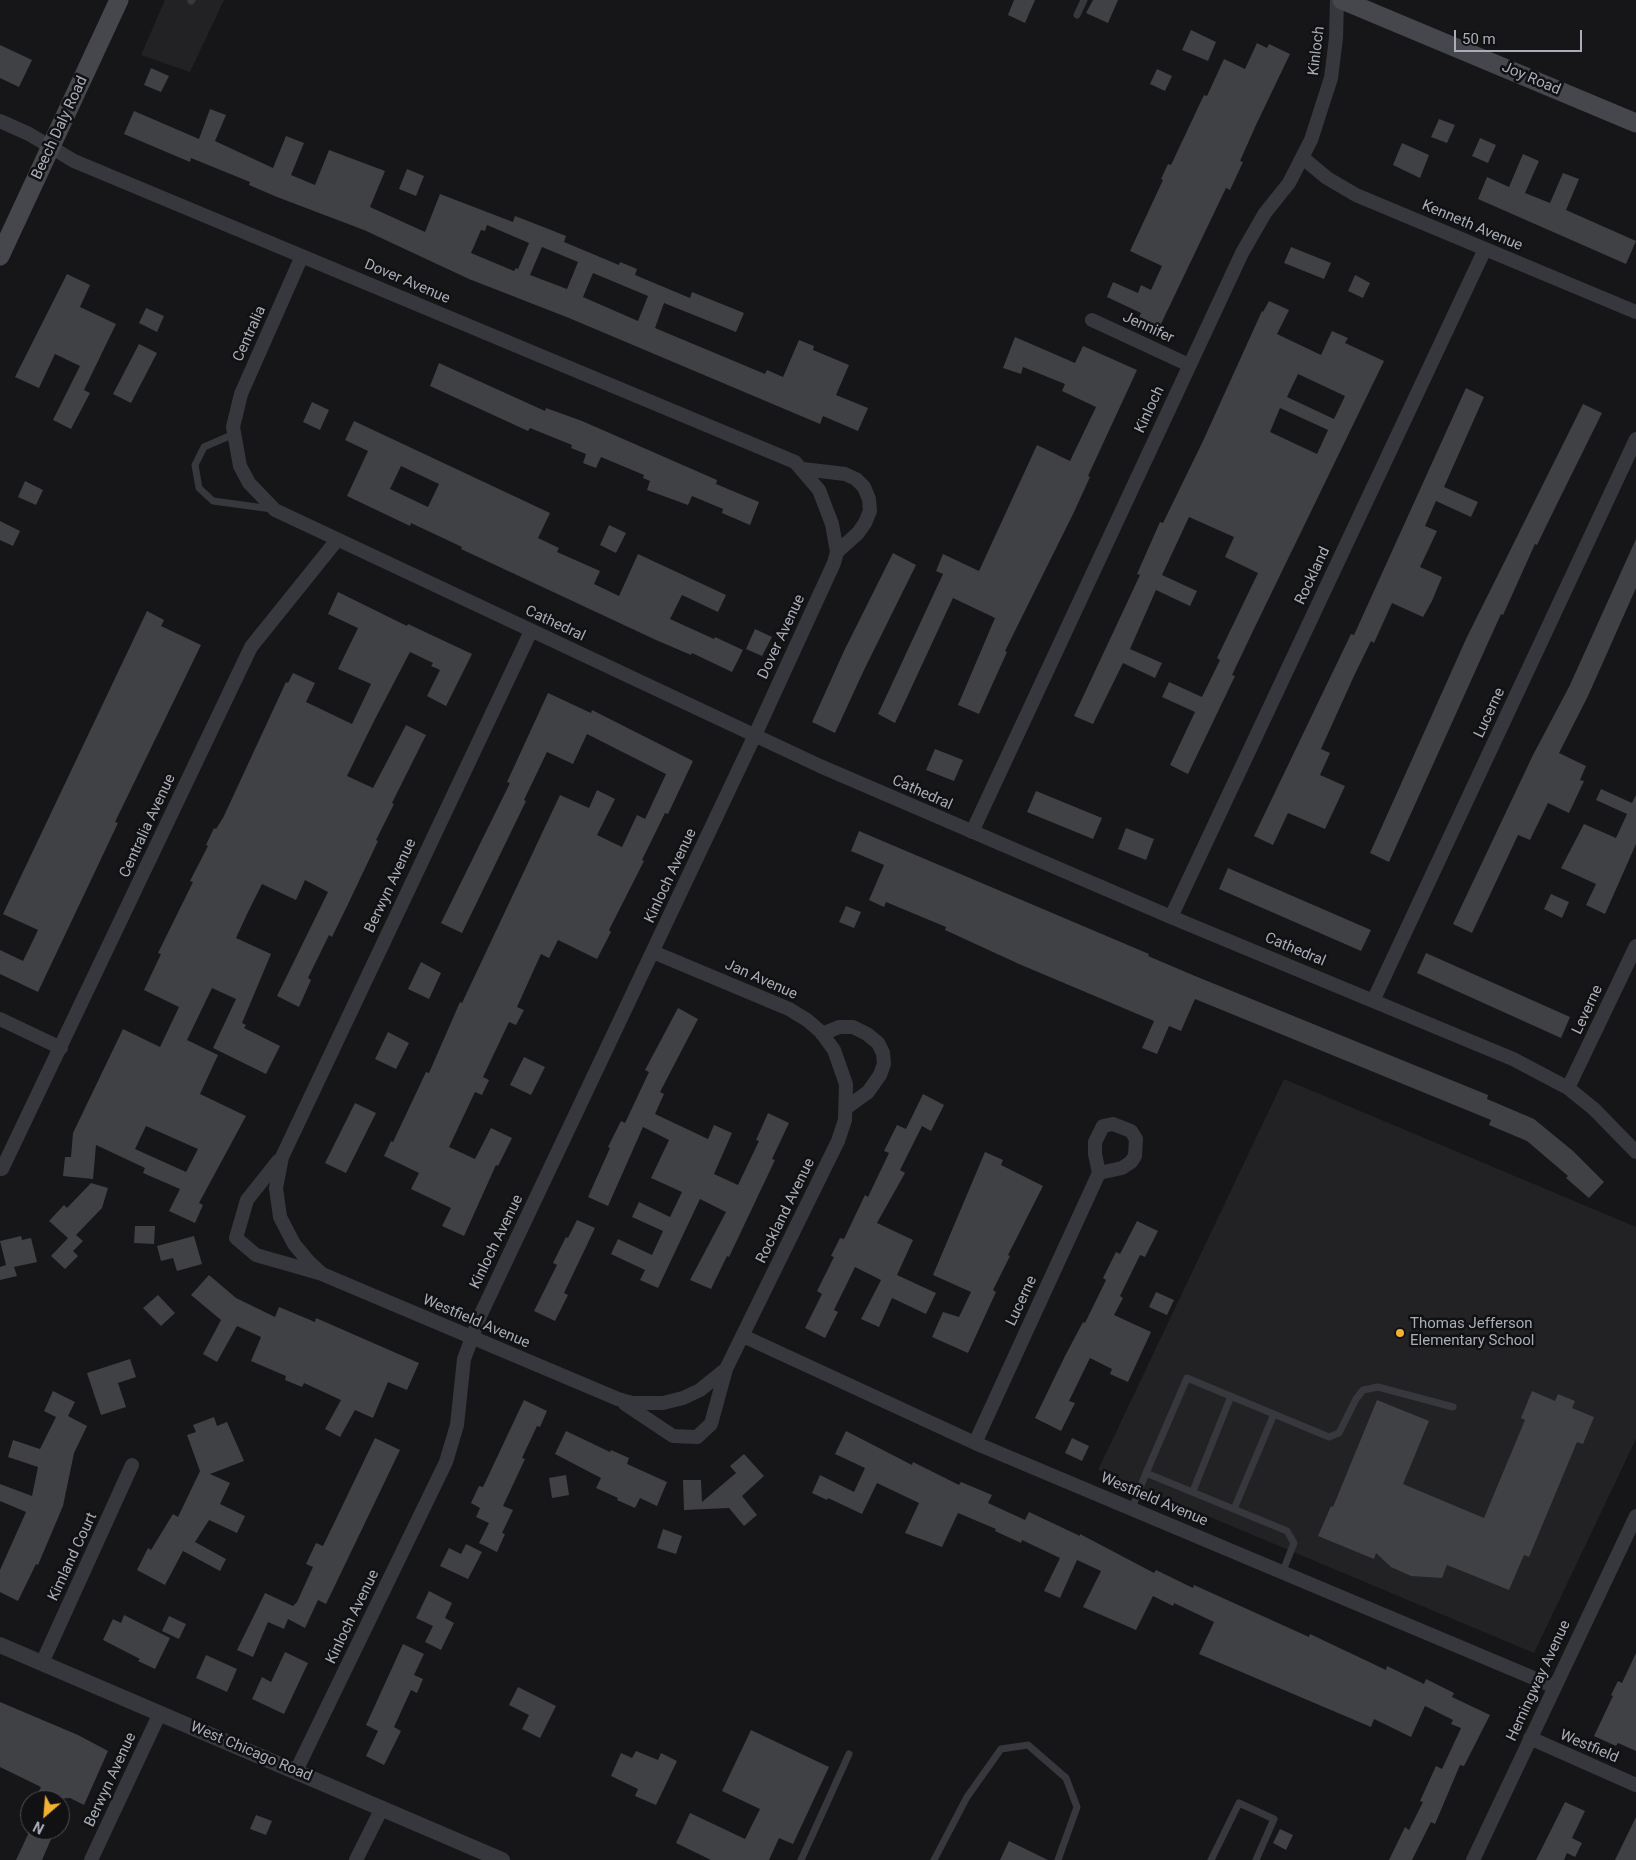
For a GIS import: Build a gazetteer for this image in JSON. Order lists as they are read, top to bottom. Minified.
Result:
{"streets":{"main road":["Joy Road","Beech Daly Road"],"street":["Kinloch","Kenneth Avenue","Dover Avenue","Jennifer","Centralia","Rockland","Cathedral","Lucerne","Centralia Avenue","Kinloch Avenue","Berwyn Avenue","Jan Avenue","Leverne","Rockland Avenue","Westfield Avenue","Kimland Court","Hemingway Avenue","Westfield","West Chicago Road"]},"crossings":[["Kinloch","Kenneth Avenue"],["Kinloch","Jennifer"],["Kinloch","Cathedral"],["Beech Daly Road","Dover Avenue"],["Kenneth Avenue","Rockland"],["Dover Avenue","Centralia"],["Dover Avenue","Cathedral"],["Dover Avenue","Kinloch Avenue"],["Centralia","Cathedral"],["Rockland","Cathedral"],["Cathedral","Lucerne"],["Cathedral","Centralia Avenue"],["Cathedral","Kinloch Avenue"],["Cathedral","Berwyn Avenue"],["Cathedral","Leverne"],["Lucerne","Westfield Avenue"],["Kinloch Avenue","Jan Avenue"],["Kinloch Avenue","Westfield Avenue"],["Kinloch Avenue","West Chicago Road"],["Berwyn Avenue","Westfield Avenue"],["Berwyn Avenue","West Chicago Road"],["Jan Avenue","Rockland Avenue"],["Rockland Avenue","Westfield Avenue"],["Westfield Avenue","Hemingway Avenue"],["Kimland Court","West Chicago Road"],["Hemingway Avenue","Westfield"]],"places":["Thomas Jefferson Elementary School"],"scale_bar":"50 m","north":"bottom left"}
